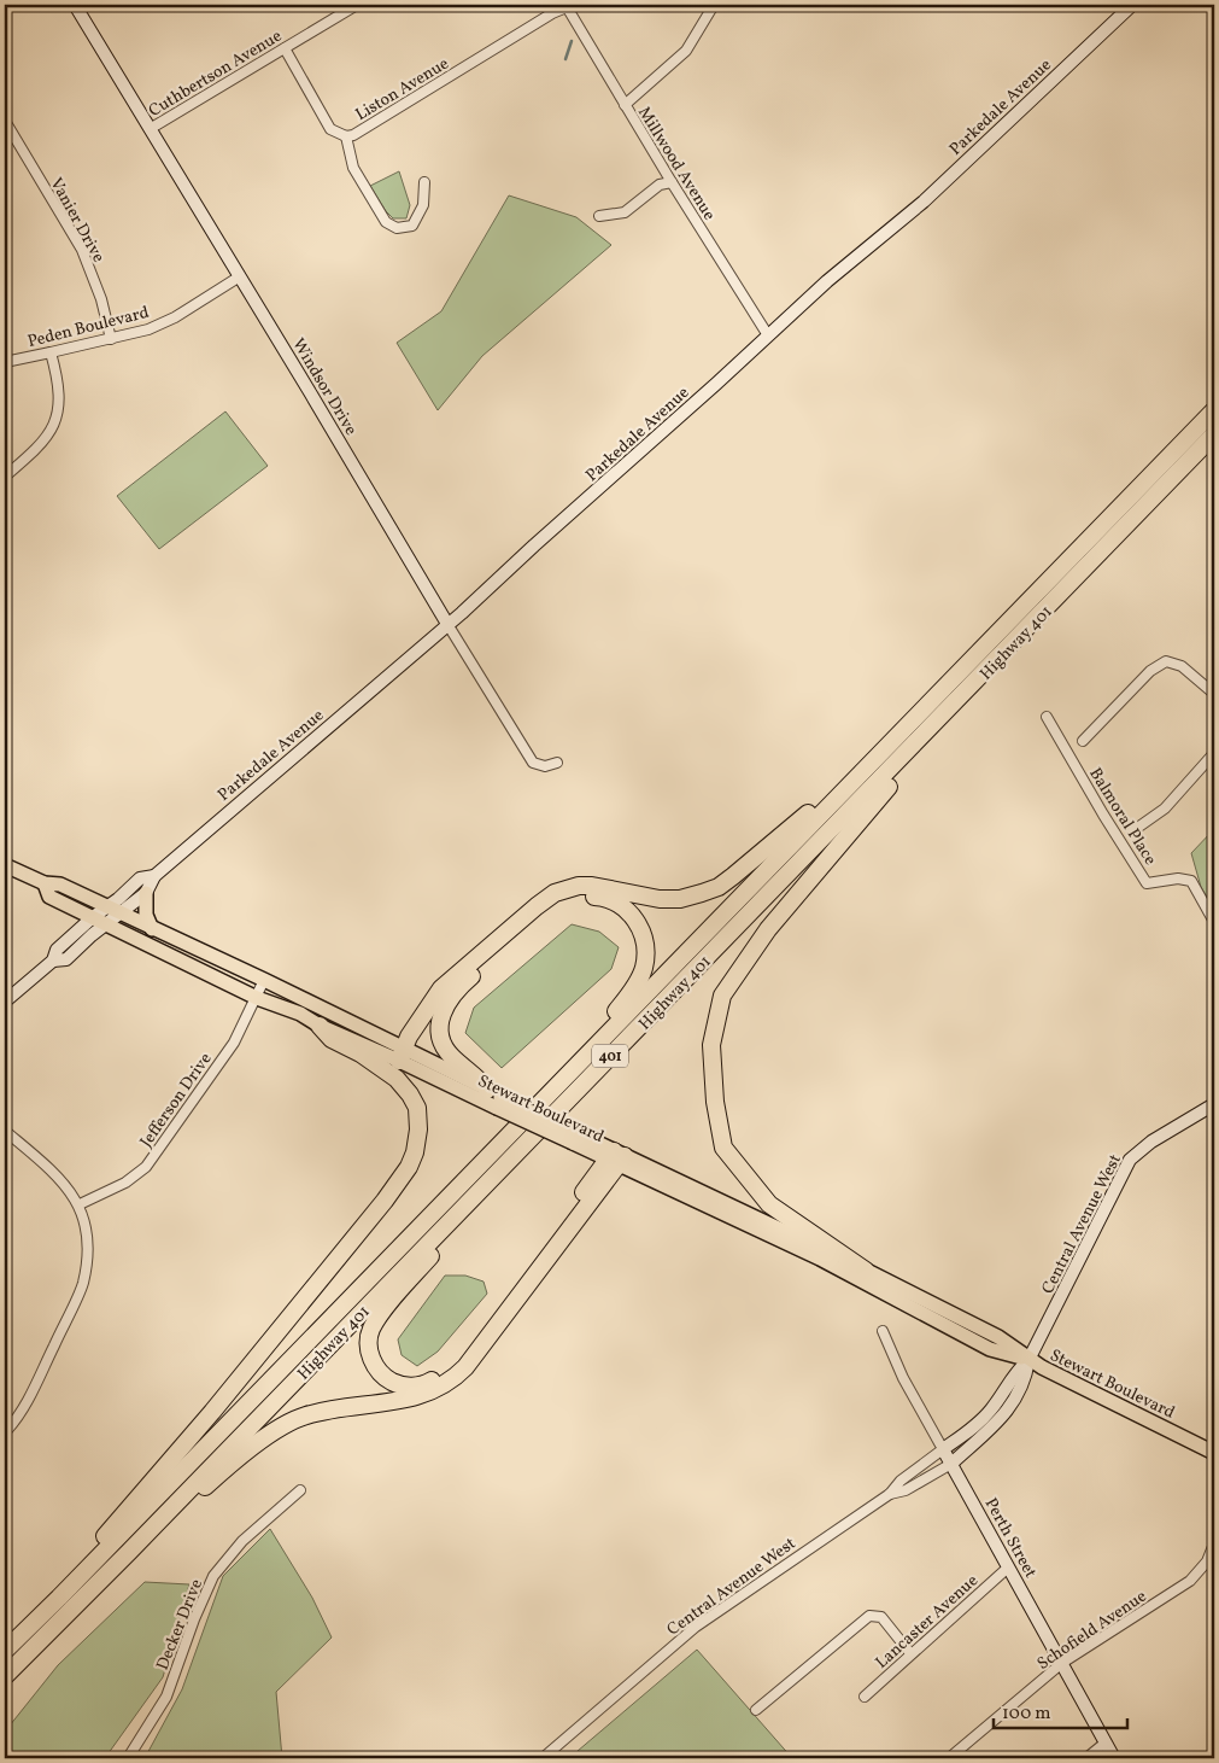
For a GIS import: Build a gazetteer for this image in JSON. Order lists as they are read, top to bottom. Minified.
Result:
{"streets":{"highway":["Highway 401","401"],"main road":["Stewart Boulevard"],"street":["Cuthbertson Avenue","Liston Avenue","Parkedale Avenue","Millwood Avenue","Vanier Drive","Peden Boulevard","Windsor Drive","Balmoral Place","Jefferson Drive","Central Avenue West","Perth Street","Lancaster Avenue","Decker Drive","Schofield Avenue"]},"crossings":[["Cuthbertson Avenue","Liston Avenue"],["Cuthbertson Avenue","Windsor Drive"],["Liston Avenue","Millwood Avenue"],["Parkedale Avenue","Millwood Avenue"],["Parkedale Avenue","Windsor Drive"],["Parkedale Avenue","Stewart Boulevard"],["Vanier Drive","Peden Boulevard"],["Peden Boulevard","Windsor Drive"],["Jefferson Drive","Stewart Boulevard"],["Stewart Boulevard","Central Avenue West"],["Central Avenue West","Perth Street"],["Perth Street","Lancaster Avenue"],["Perth Street","Schofield Avenue"]],"scale_bar":"100 m"}
